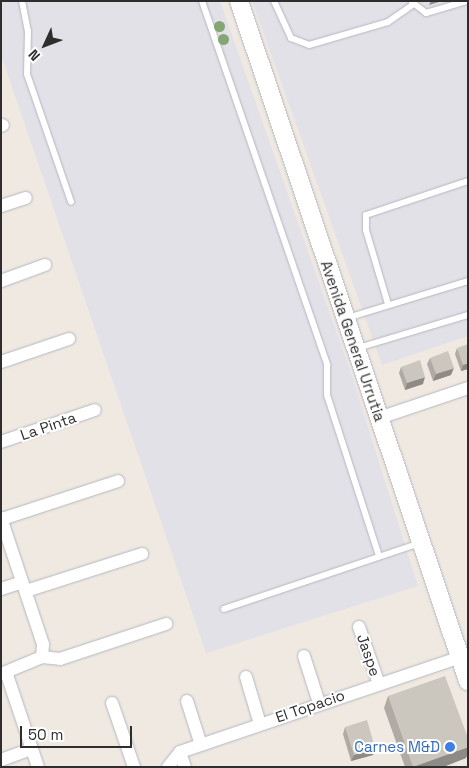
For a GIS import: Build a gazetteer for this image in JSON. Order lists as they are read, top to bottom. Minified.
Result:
{"streets":{"main road":["Avenida General Urrutia"],"street":["La Pinta","Jaspe","El Topacio"]},"crossings":[["Avenida General Urrutia","El Topacio"],["Jaspe","El Topacio"]],"places":["Carnes M&D"],"scale_bar":"50 m","north":"bottom left"}
